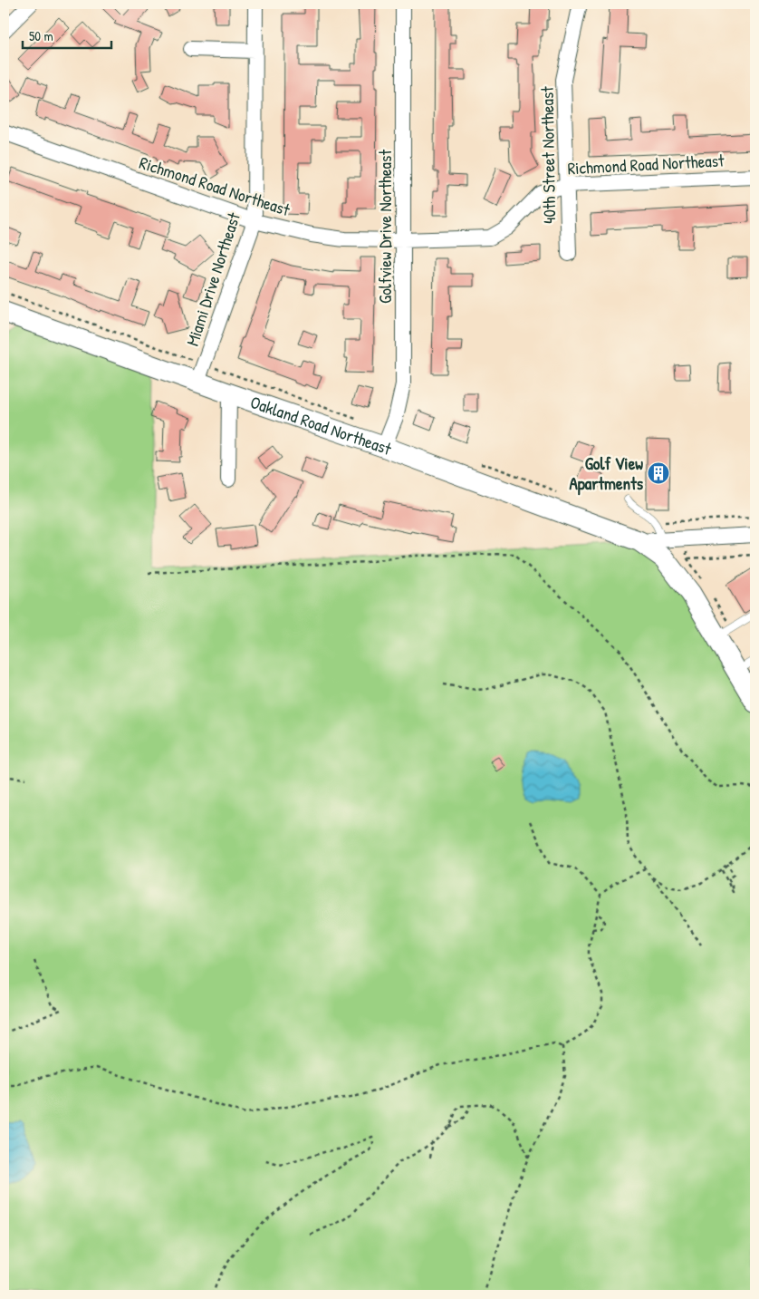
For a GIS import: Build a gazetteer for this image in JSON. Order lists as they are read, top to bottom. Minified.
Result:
{"streets":{"main road":["Oakland Road Northeast"],"street":["40th Street Northeast","Richmond Road Northeast","Golfview Drive Northeast","Miami Drive Northeast"]},"crossings":[["40th Street Northeast","Richmond Road Northeast"],["Richmond Road Northeast","Golfview Drive Northeast"],["Richmond Road Northeast","Miami Drive Northeast"],["Golfview Drive Northeast","Oakland Road Northeast"],["Miami Drive Northeast","Oakland Road Northeast"]],"places":{"building":["Golf View Apartments"]},"scale_bar":"50 m"}
